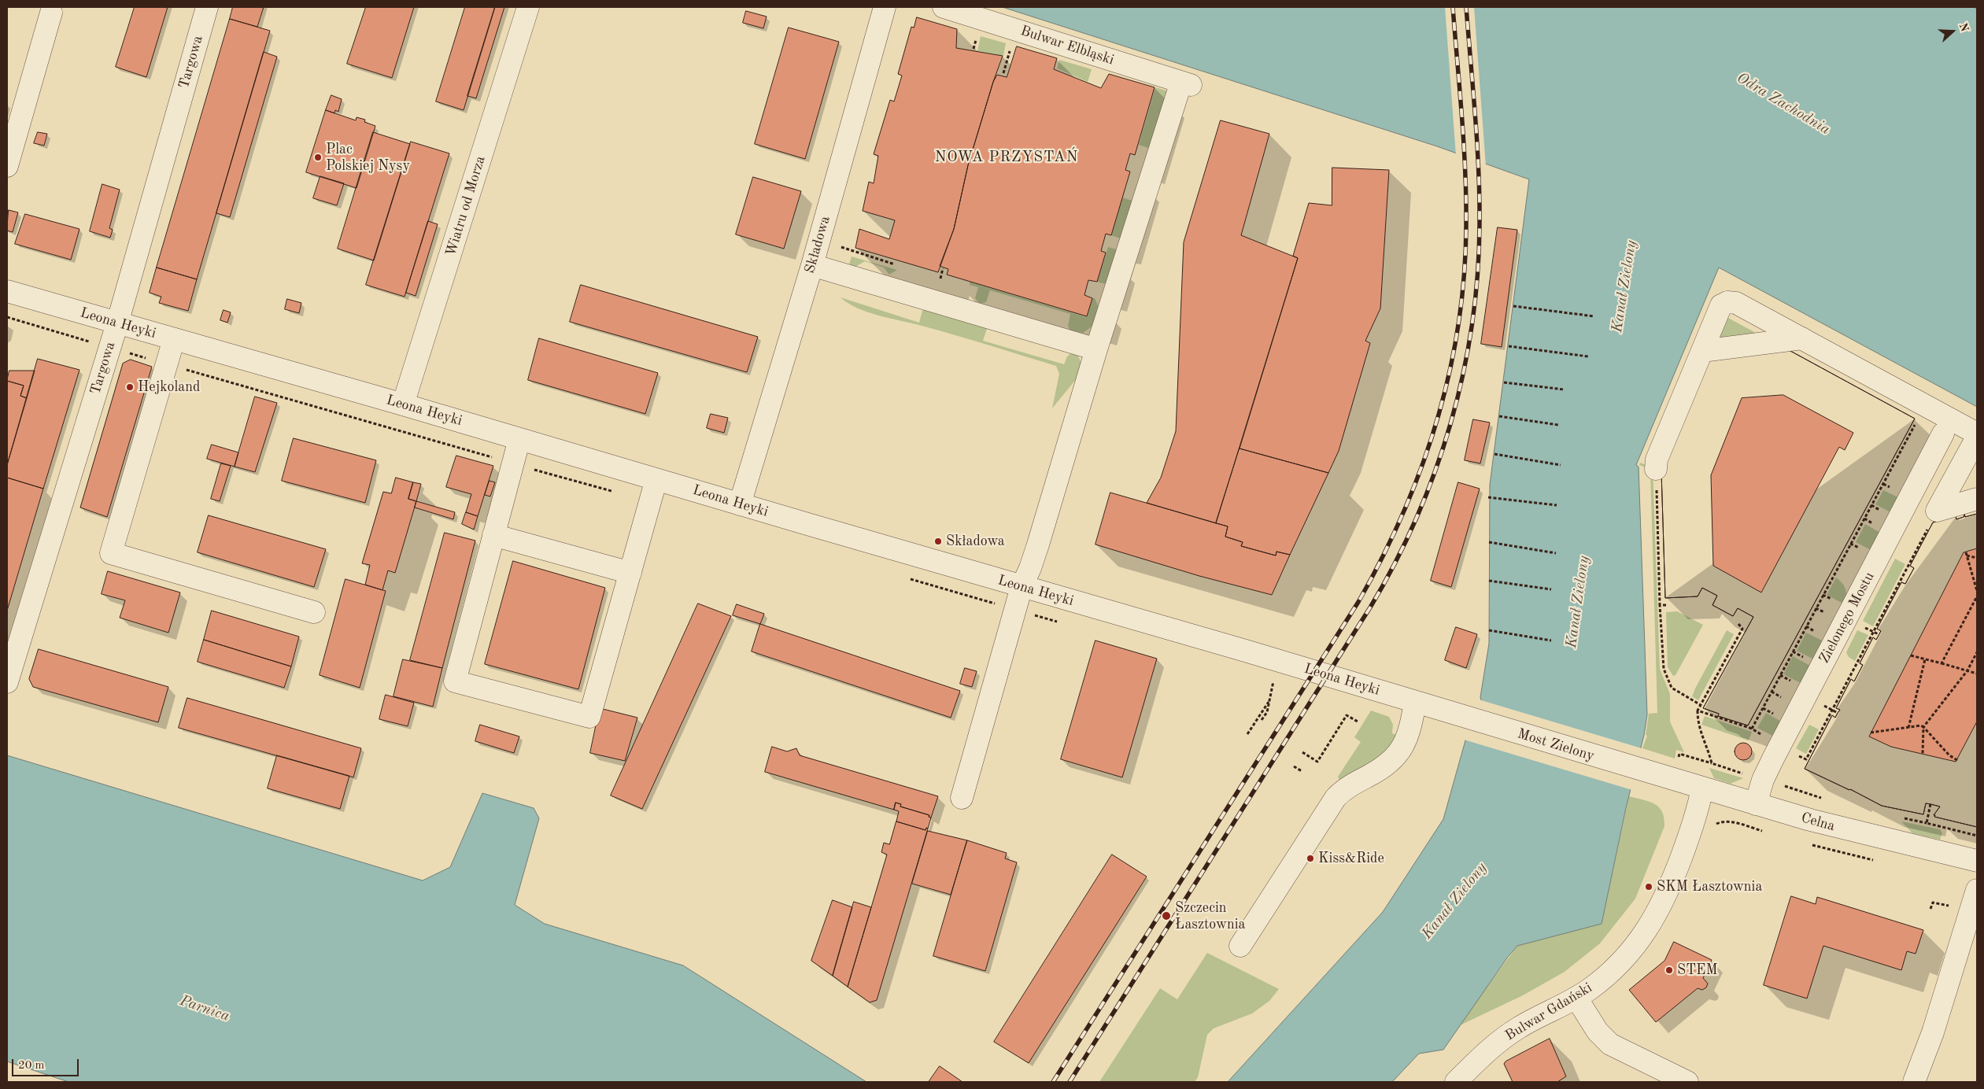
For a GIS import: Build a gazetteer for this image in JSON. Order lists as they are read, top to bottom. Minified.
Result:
{"streets":{"street":["Bulwar Elbląski","Targowa","Wiatru od Morza","Składowa","Leona Heyki","Zielonego Mostu","Most Zielony","Celna","Bulwar Gdański"]},"crossings":[["Targowa","Leona Heyki"],["Wiatru od Morza","Leona Heyki"],["Składowa","Leona Heyki"],["Leona Heyki","Most Zielony"],["Zielonego Mostu","Celna"],["Most Zielony","Celna"],["Celna","Bulwar Gdański"]],"districts":["NOWA PRZYSTAŃ"],"water":["Odra Zachodnia","Kanał Zielony","Parnica"],"places":["Plac Polskiej Nysy","Hejkoland","Składowa","Kiss&Ride","SKM Łasztownia","Szczecin Łasztownia","STEM"],"scale_bar":"20 m","north":"right"}
